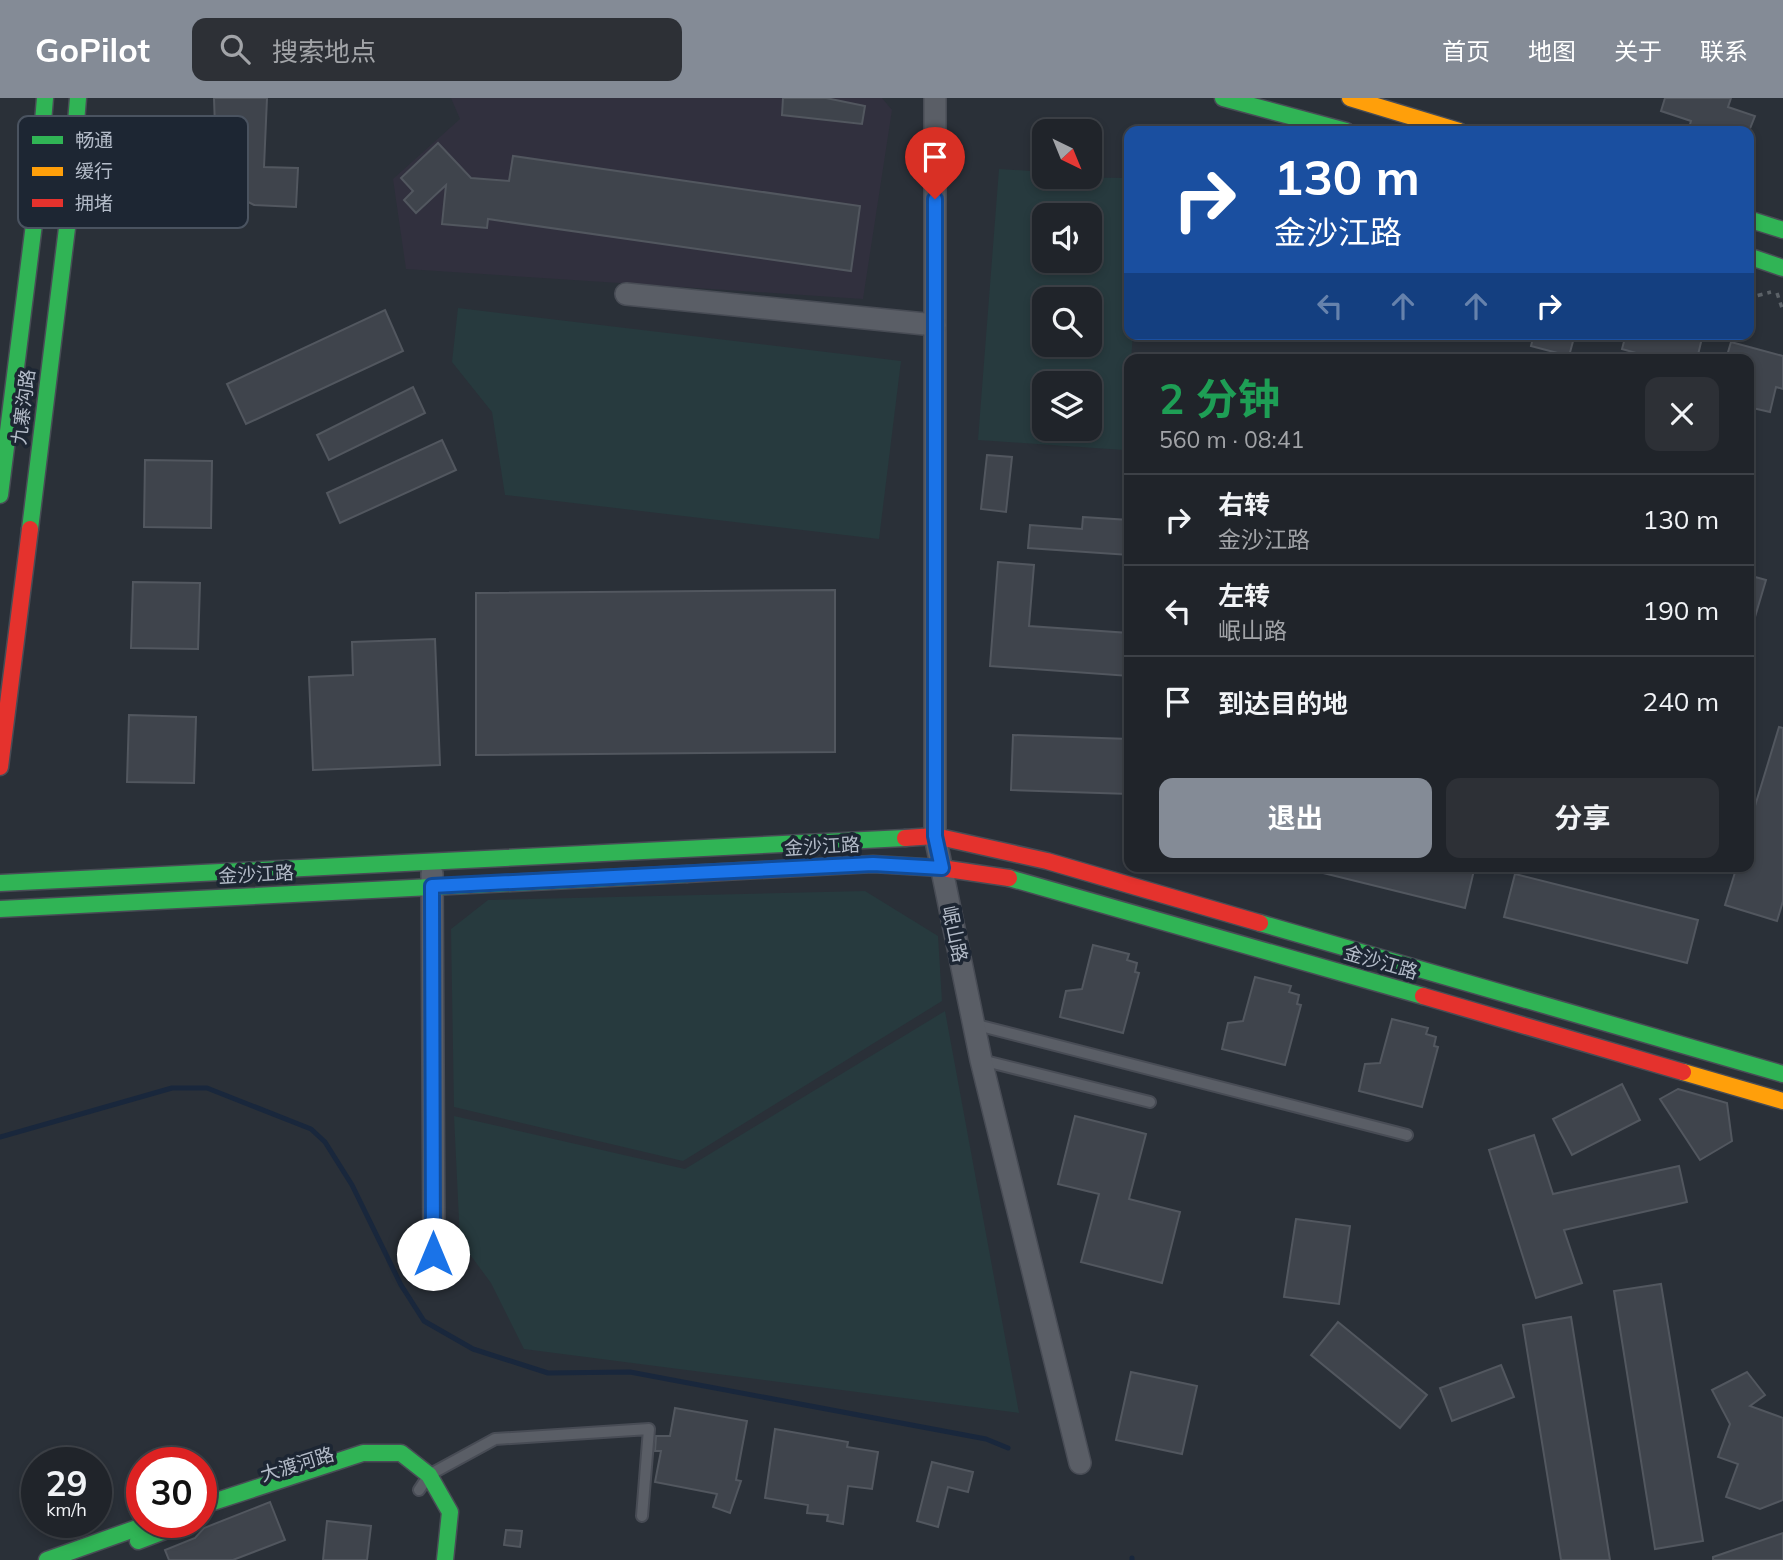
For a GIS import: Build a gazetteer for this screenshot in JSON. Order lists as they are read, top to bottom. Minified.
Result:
{"streets":{"street":["九寨沟路","金沙江路","岷山路","大渡河路"]},"crossings":[["金沙江路","岷山路"]],"legend":["畅通","缓行","拥堵"],"north":"bottom right","page":{"header":"GoPilot","search":"搜索地点","nav":["首页","地图","关于","联系"],"turn":["130 m","金沙江路"],"heading":["2 分钟","560 m · 08:41"],"list":[{"name":"右转","note":"金沙江路","value":"130 m"},{"name":"左转","note":"岷山路","value":"190 m"},{"name":"到达目的地","value":"240 m"}],"buttons":["退出","分享"],"speed":"29 km/h","limit":"30"}}
